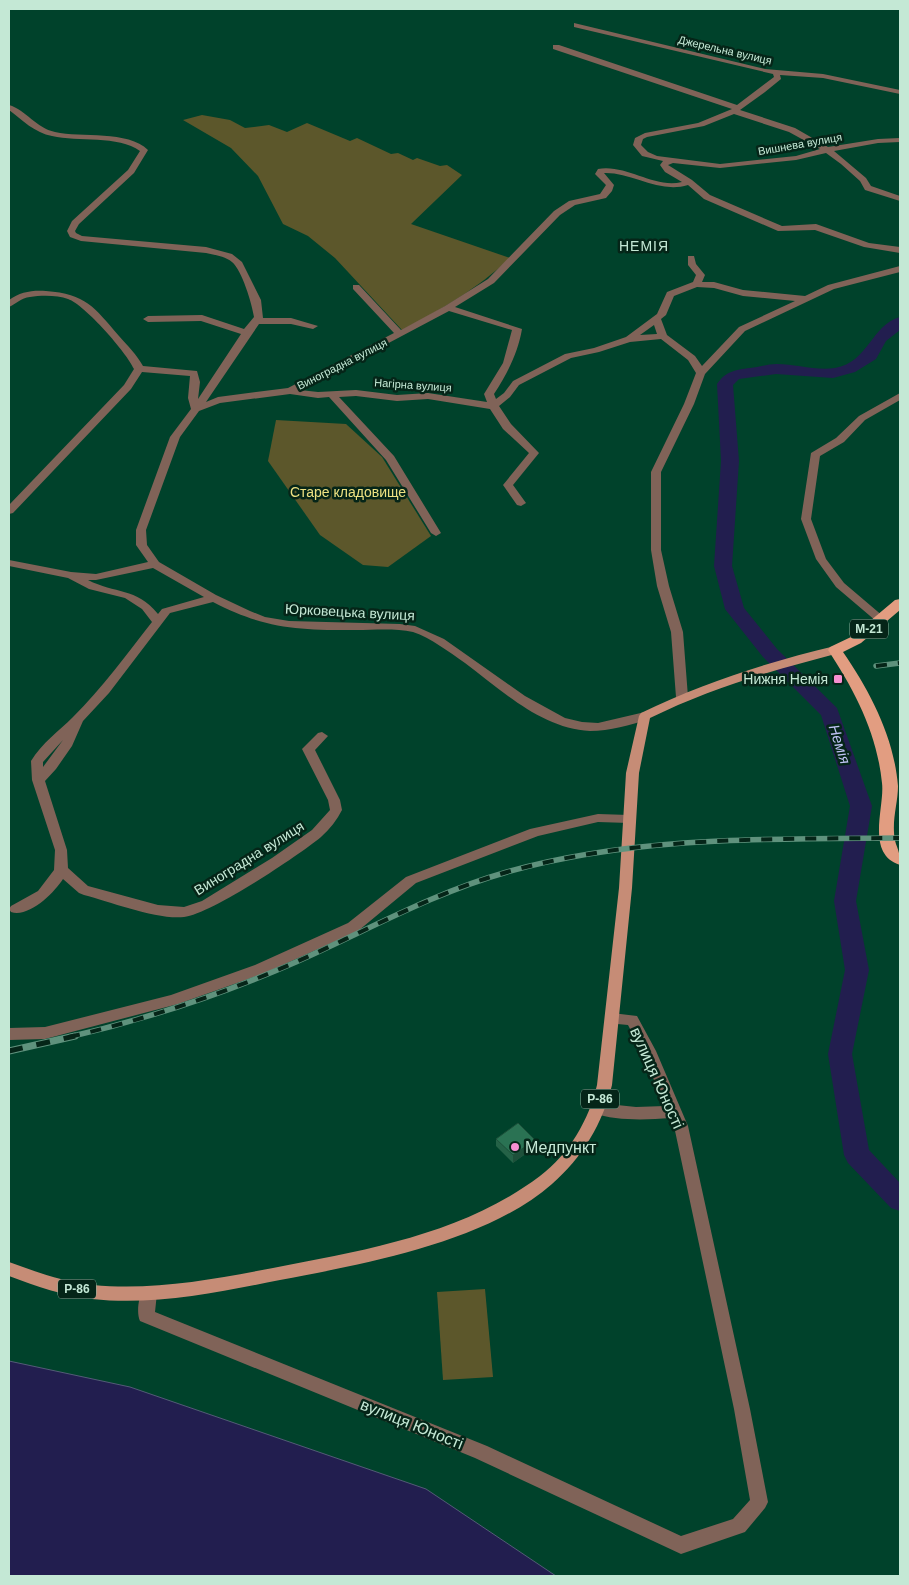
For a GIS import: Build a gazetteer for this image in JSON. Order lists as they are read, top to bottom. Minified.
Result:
{"streets":{"highway":["М-21"],"main road":["вулиця Юності","Р-86"],"street":["Джерельна вулиця","Вишнева вулиця","Виноградна вулиця","Нагірна вулиця","Юрковецька вулиця"]},"crossings":[["Виноградна вулиця","Нагірна вулиця"],["Юрковецька вулиця","вулиця Юності"],["вулиця Юності","Р-86"]],"districts":["НЕМІЯ"],"water":["Немія"],"parks":["Старе кладовище"],"places":{"transit":["Нижня Немія"],"other":["Медпункт"]}}
